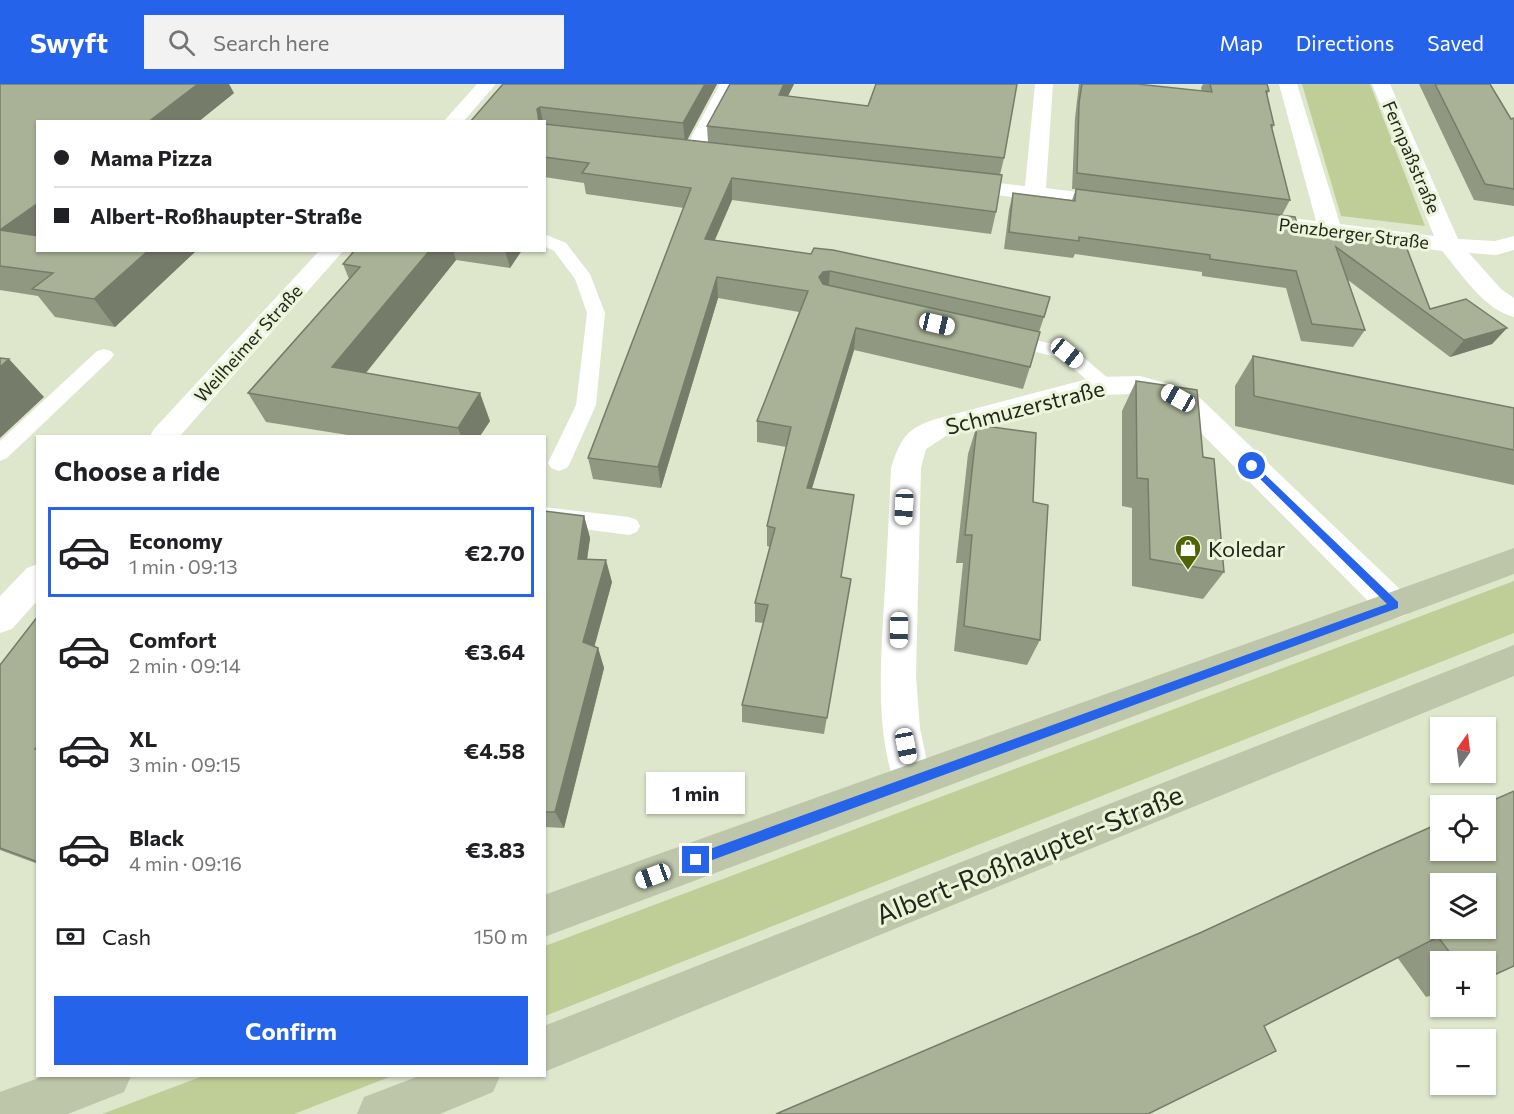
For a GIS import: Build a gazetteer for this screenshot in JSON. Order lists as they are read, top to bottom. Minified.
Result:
{"streets":{"main road":["Albert-Roßhaupter-Straße"],"street":["Fernpaßstraße","Penzberger Straße","Weilheimer Straße","Schmuzerstraße"]},"crossings":[["Fernpaßstraße","Penzberger Straße"]],"places":{"shop":["Koledar"]},"north":"top","page":{"header":"Swyft","search":"Search here","nav":["Map","Directions","Saved"],"banner":["Mama Pizza","Albert-Roßhaupter-Straße"],"heading":"Choose a ride","list":[{"name":"Economy","note":"1 min · 09:13","value":"€2.70"},{"name":"Comfort","note":"2 min · 09:14","value":"€3.64"},{"name":"XL","note":"3 min · 09:15","value":"€4.58"},{"name":"Black","note":"4 min · 09:16","value":"€3.83"}],"map_buttons":["+","−"],"bubble":"1 min","pay":["Cash","150 m"],"buttons":"Confirm"}}
